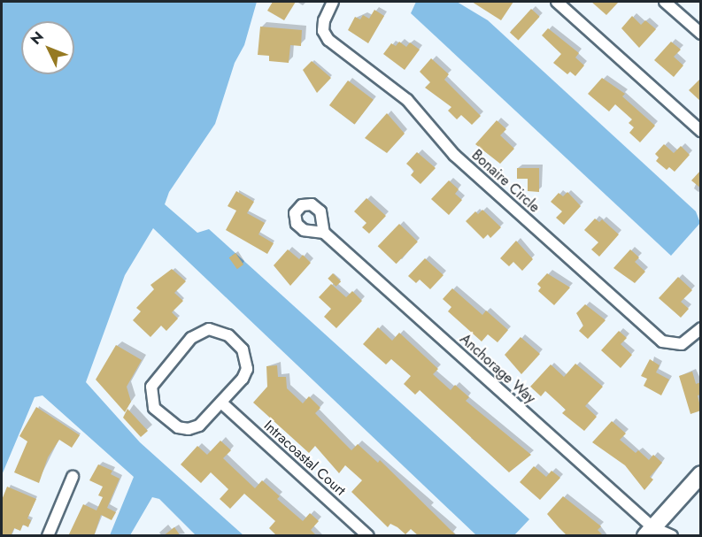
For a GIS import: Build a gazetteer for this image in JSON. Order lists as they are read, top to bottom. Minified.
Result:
{"streets":{"street":["Bonaire Circle","Anchorage Way","Intracoastal Court"]},"north":"top left"}
